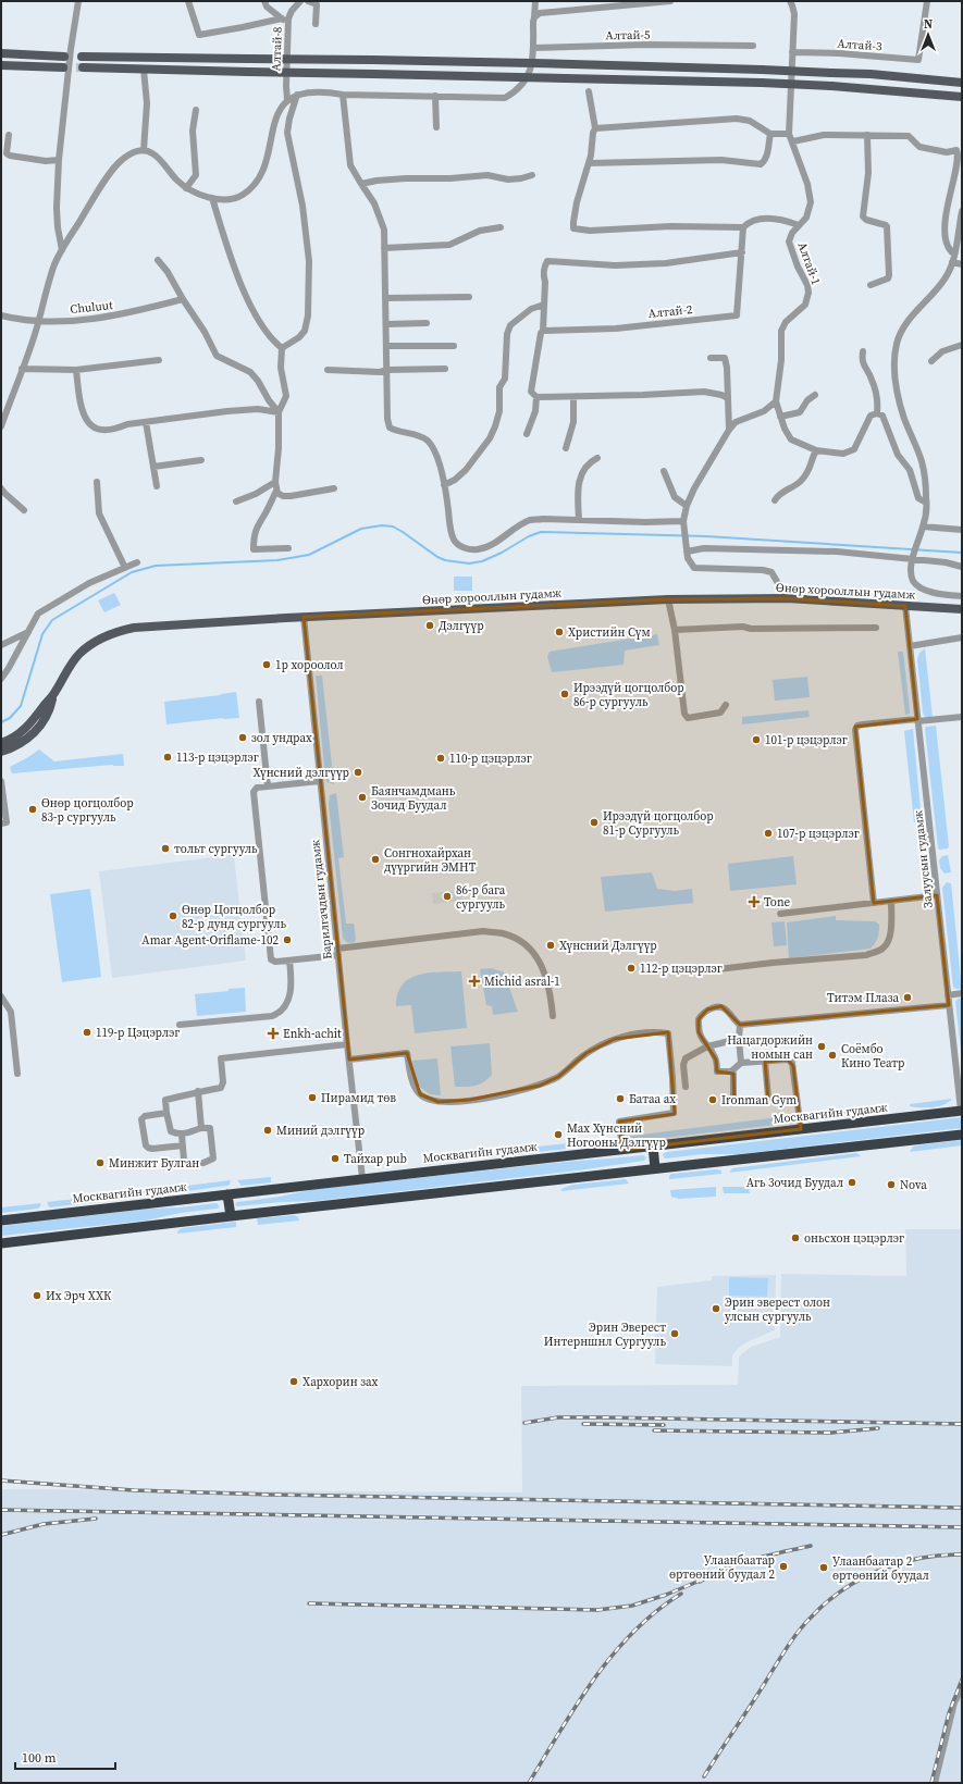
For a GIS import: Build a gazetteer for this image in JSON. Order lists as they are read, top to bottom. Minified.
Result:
{"streets":{"highway":["Москвагийн гудамж"],"main road":["Өнөр хорооллын гудамж"],"street":["Алтай-5","Алтай-3","Алтай-8","Алтай-1","Chuluut","Алтай-2","Залуусын гудамж","Барилгачдын гудамж"]},"crossings":[["Өнөр хорооллын гудамж","Залуусын гудамж"],["Өнөр хорооллын гудамж","Барилгачдын гудамж"],["Залуусын гудамж","Москвагийн гудамж"],["Барилгачдын гудамж","Москвагийн гудамж"]],"places":{"other":["Дэлгүүр","Христийн Сүм","1р хороолол","Ирээдүй цогцолбор 86-р сургууль","зол ундрах","101-р цэцэрлэг","113-р цэцэрлэг","110-р цэцэрлэг","Хүнсний дэлгүүр","Баянчамдмань Зочид Буудал","Өнөр цогцолбор 83-р сургууль","Ирээдүй цогцолбор 81-р Сургууль","107-р цэцэрлэг","тольт сургууль","Сонгнохайрхан дүүргийн ЭМНТ","86-р бага сургууль","Өнөр Цогцолбор 82-р дунд сургууль","Amar Agent-Oriflame-102","Хүнсний Дэлгүүр","112-р цэцэрлэг","Титэм Плаза","119-р Цэцэрлэг","Нацагдоржийн номын сан","Соёмбо Кино Театр","Пирамид төв","Батаа ах","Ironman Gym","Миний дэлгүүр","Мах Хүнсний Ногооны Дэлгүүр","Тайхар pub","Минжит Булган","Агь 3очид Буудал","Nova","оньсхон цэцэрлэг","Их Эрч ХХК","Эрин эверест олон улсын сургууль","Эрин Эверест Интерншнл Сургууль","Хархорин зах","Улаанбаатар өртөөний буудал 2","Улаанбаатар 2 өртөөний буудал"],"health":["Tone","Michid asral-1","Enkh-achit"]},"scale_bar":"100 m","north":"top"}
